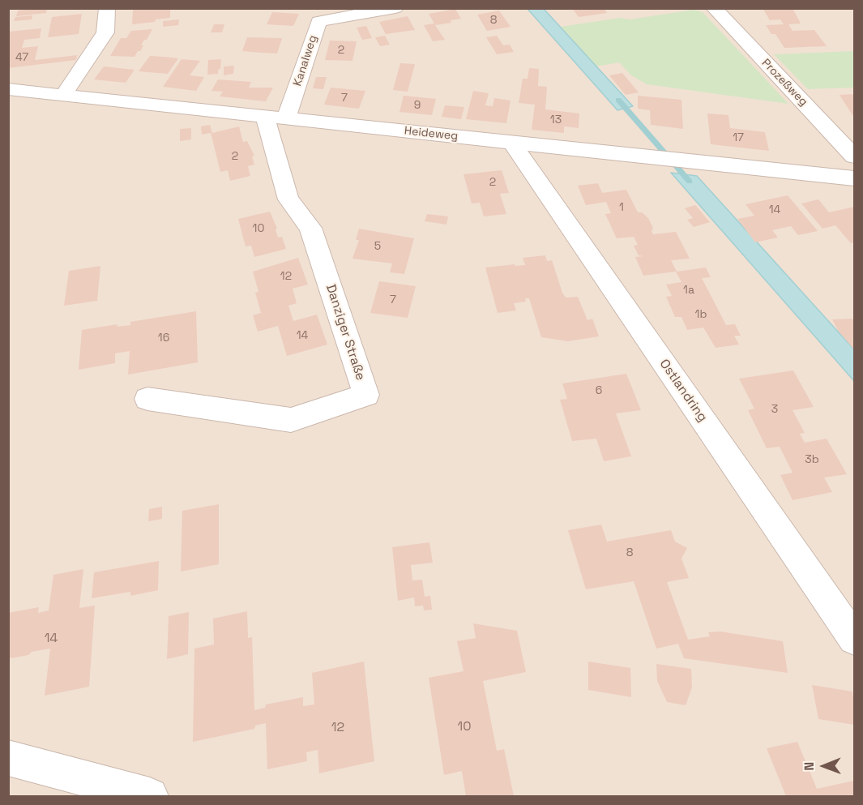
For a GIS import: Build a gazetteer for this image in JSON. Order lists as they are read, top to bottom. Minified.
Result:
{"streets":{"street":["Kanalweg","Prozeßweg","Heideweg","Danziger Straße","Ostlandring"]},"crossings":[["Kanalweg","Heideweg"],["Kanalweg","Danziger Straße"],["Heideweg","Danziger Straße"],["Heideweg","Ostlandring"]],"house_numbers":["8","2","47","7","9","13","17","2","2","1","14","10","5","12","1a","7","1b","14","16","6","3","3b","8","14","10","12"],"north":"left"}
